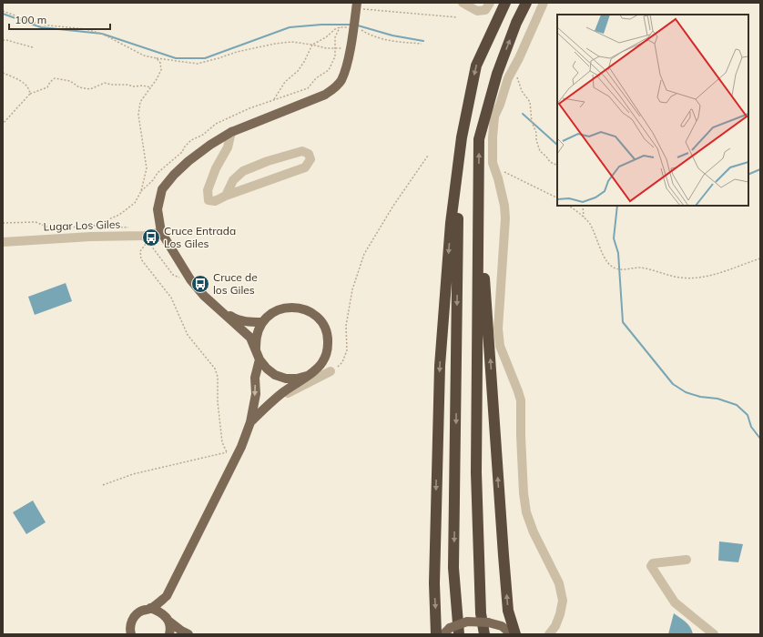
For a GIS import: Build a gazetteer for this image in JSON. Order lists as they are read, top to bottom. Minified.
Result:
{"streets":{"street":["Lugar Los Giles"]},"places":{"bus stop":["Cruce Entrada Los Giles","Cruce de los Giles"]},"scale_bar":"100 m"}
